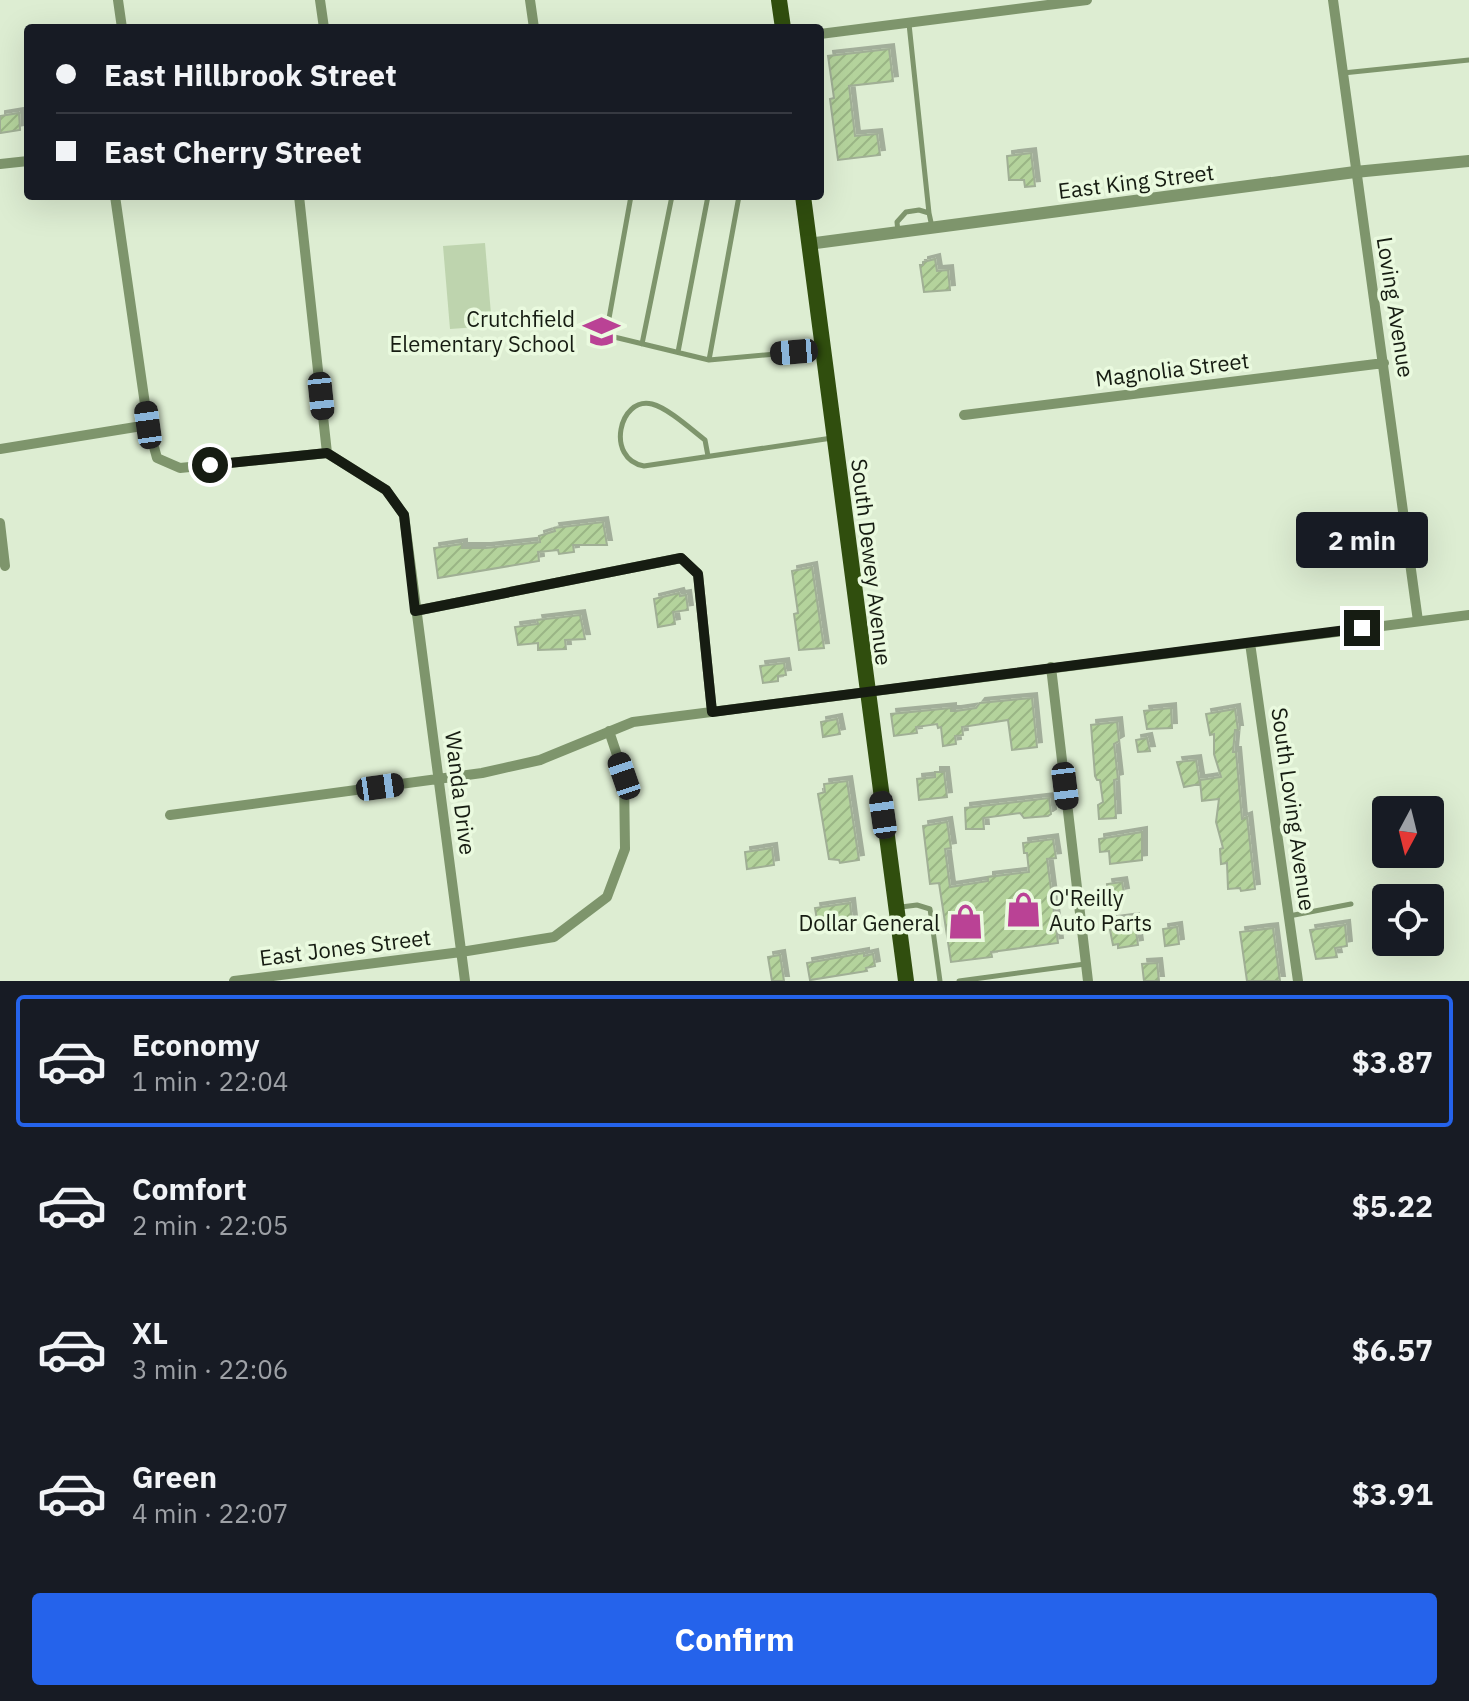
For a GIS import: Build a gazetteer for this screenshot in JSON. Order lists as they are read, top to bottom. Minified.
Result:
{"streets":{"main road":["South Dewey Avenue"],"street":["East King Street","Loving Avenue","Magnolia Street","Wanda Drive","South Loving Avenue","East Jones Street"]},"crossings":[["East King Street","Loving Avenue"],["East King Street","South Dewey Avenue"],["Loving Avenue","Magnolia Street"],["Wanda Drive","East Jones Street"]],"places":{"school or university":["Crutchfield Elementary School"],"shop":["O'Reilly Auto Parts","Dollar General"]},"north":"bottom","page":{"banner":["East Hillbrook Street","East Cherry Street"],"bubble":"2 min","list":[{"name":"Economy","note":"1 min · 22:04","value":"$3.87"},{"name":"Comfort","note":"2 min · 22:05","value":"$5.22"},{"name":"XL","note":"3 min · 22:06","value":"$6.57"},{"name":"Green","note":"4 min · 22:07","value":"$3.91"}],"buttons":"Confirm"}}
